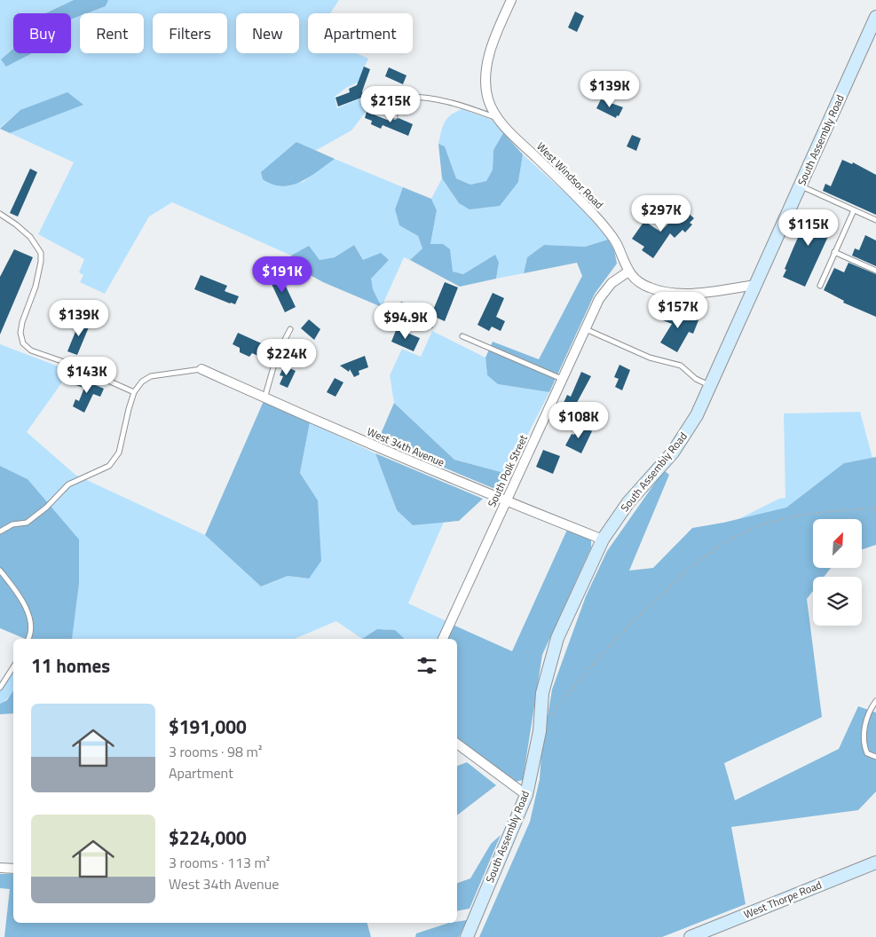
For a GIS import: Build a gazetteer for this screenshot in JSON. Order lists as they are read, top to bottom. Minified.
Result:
{"streets":{"street":["South Assembly Road","West Windsor Road","West 34th Avenue","South Polk Street","West Thorpe Road"]},"crossings":[["South Assembly Road","West Windsor Road"],["South Assembly Road","West 34th Avenue"],["West Windsor Road","South Polk Street"],["West 34th Avenue","South Polk Street"]],"north":"top right","page":{"chip":["Buy","Rent","Filters","New","Apartment"],"price":["$139K","$215K","$297K","$115K","$191K","$157K","$139K","$94.9K","$224K","$143K","$108K"],"heading":"11 homes","list":[{"name":"$191,000","note":"3 rooms · 98 m² · Apartment"},{"name":"$224,000","note":"3 rooms · 113 m² · West 34th Avenue"}]}}
